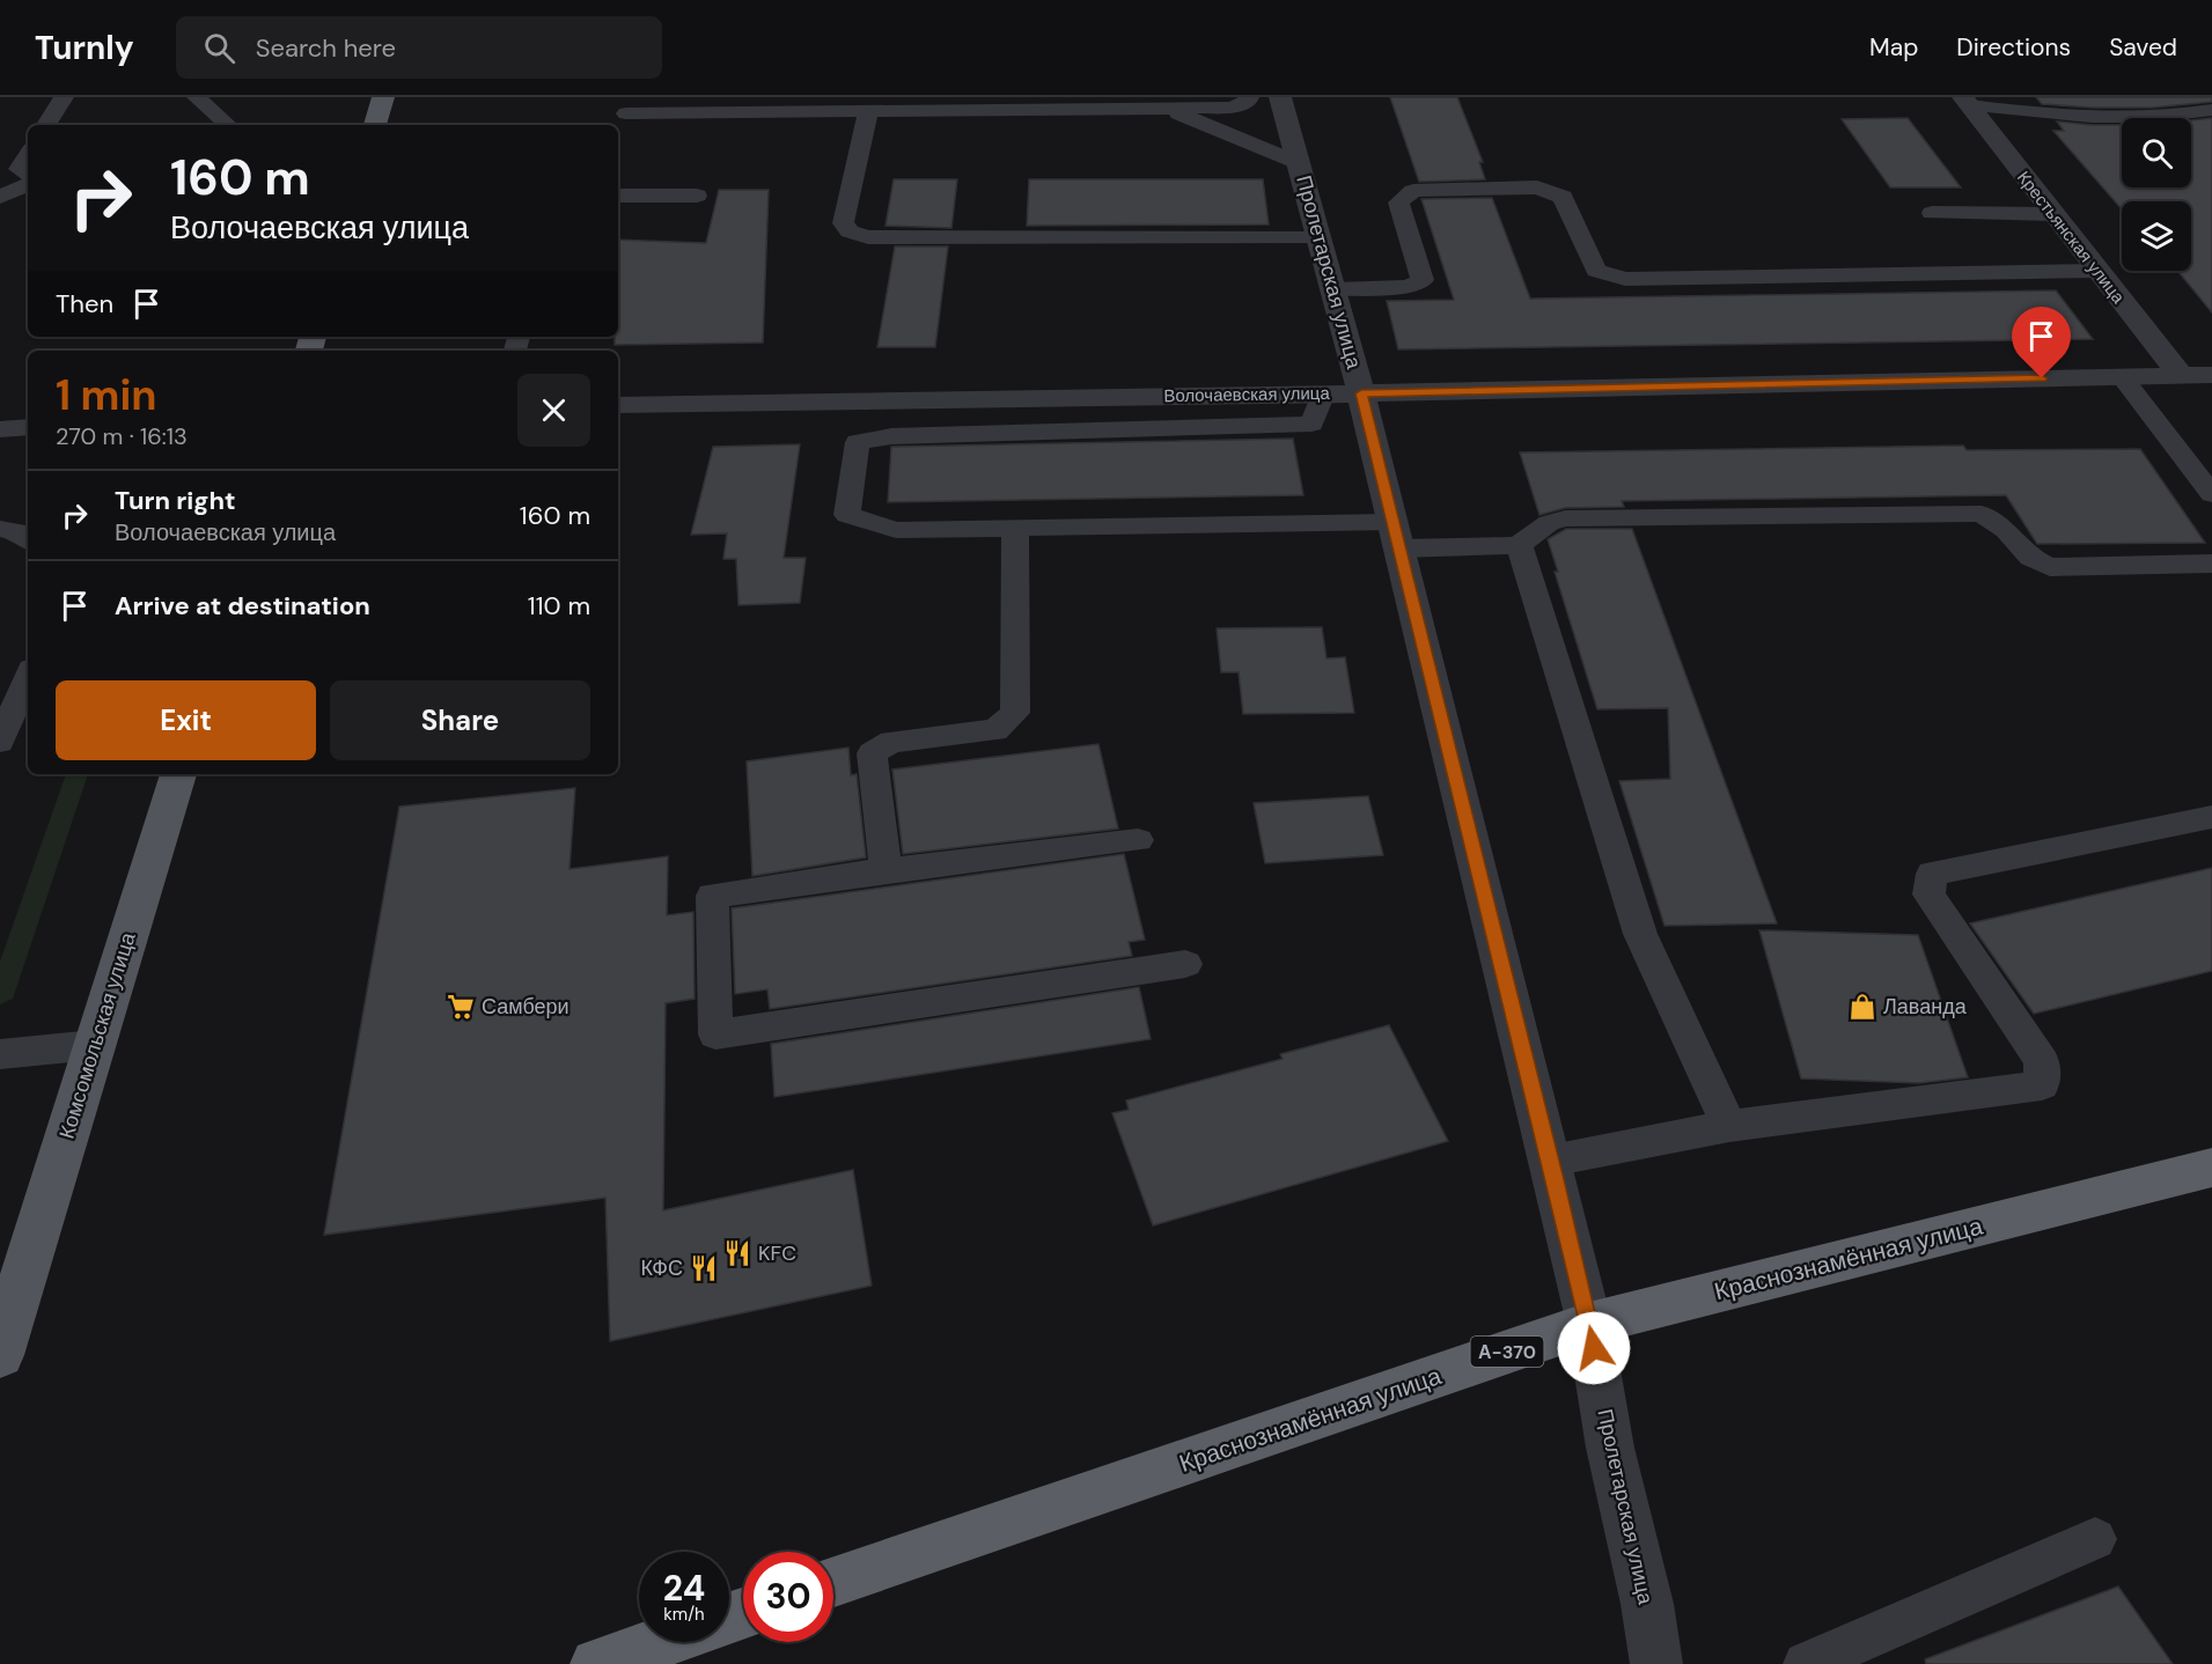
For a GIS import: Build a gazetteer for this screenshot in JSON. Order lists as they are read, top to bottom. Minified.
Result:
{"streets":{"highway":["Краснознамённая улица","А-370"],"main road":["Комсомольская улица"],"street":["Крестьянская улица","Пролетарская улица","Волочаевская улица"]},"crossings":[["Крестьянская улица","Волочаевская улица"],["Пролетарская улица","Волочаевская улица"],["Пролетарская улица","Краснознамённая улица"]],"places":{"supermarket":["Самбери"],"shop":["Лаванда"],"restaurant":["KFC","КФС"]},"page":{"header":"Turnly","search":"Search here","nav":["Map","Directions","Saved"],"turn":["160 m","Волочаевская улица"],"then":"Then","heading":["1 min","270 m · 16:13"],"list":[{"name":"Turn right","note":"Волочаевская улица","value":"160 m"},{"name":"Arrive at destination","value":"110 m"}],"buttons":["Exit","Share"],"speed":"24 km/h","limit":"30"}}
